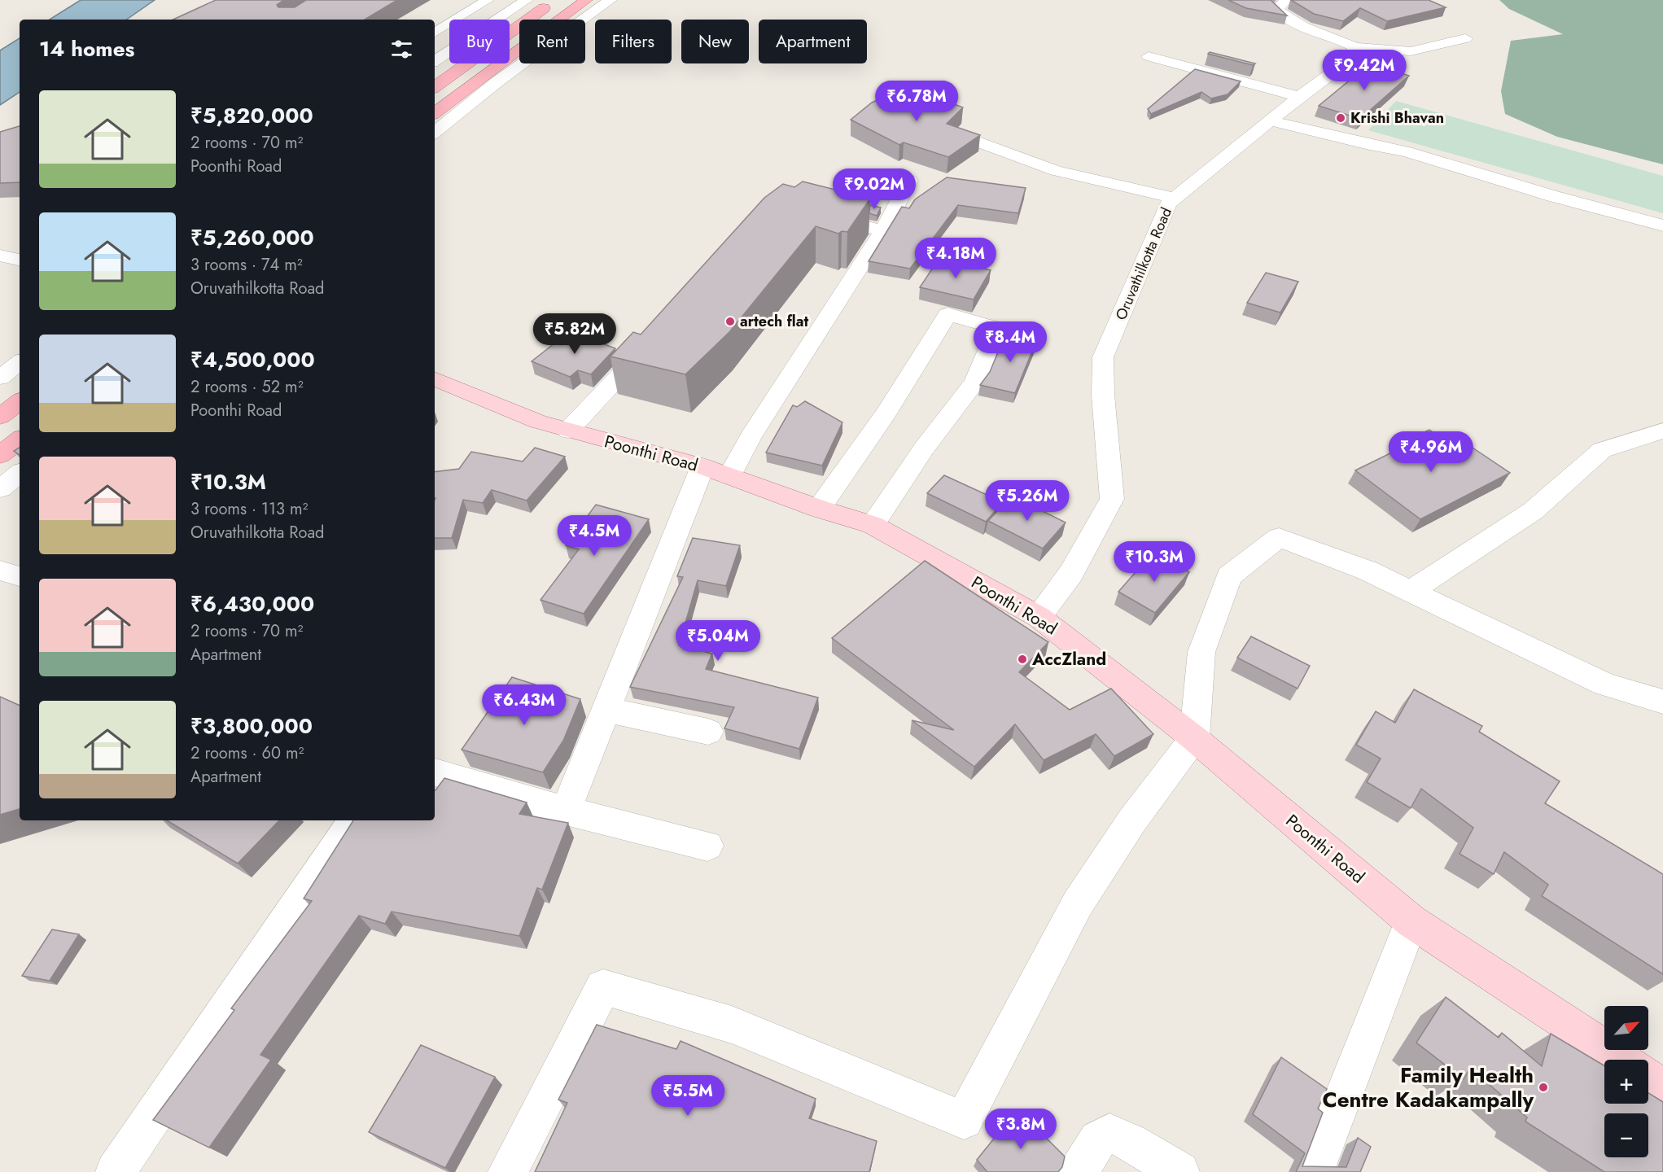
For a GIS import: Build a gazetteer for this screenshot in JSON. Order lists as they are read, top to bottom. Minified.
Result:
{"streets":{"main road":["Poonthi Road"],"street":["Oruvathilkotta Road"]},"crossings":[["Oruvathilkotta Road","Poonthi Road"]],"places":["Krishi Bhavan","artech flat","AccZland","Family Health Centre Kadakampally"],"north":"top right","page":{"chip":["Buy","Rent","Filters","New","Apartment"],"heading":"14 homes","price":["₹9.42M","₹6.78M","₹9.02M","₹4.18M","₹5.82M","₹8.4M","₹4.96M","₹5.26M","₹4.5M","₹10.3M","₹5.04M","₹6.43M","₹5.5M","₹3.8M"],"list":[{"name":"₹5,820,000","note":"2 rooms · 70 m² · Poonthi Road"},{"name":"₹5,260,000","note":"3 rooms · 74 m² · Oruvathilkotta Road"},{"name":"₹4,500,000","note":"2 rooms · 52 m² · Poonthi Road"},{"name":"₹10.3M","note":"3 rooms · 113 m² · Oruvathilkotta Road"},{"name":"₹6,430,000","note":"2 rooms · 70 m² · Apartment"},{"name":"₹3,800,000","note":"2 rooms · 60 m² · Apartment"}],"map_buttons":["+","−"]}}
